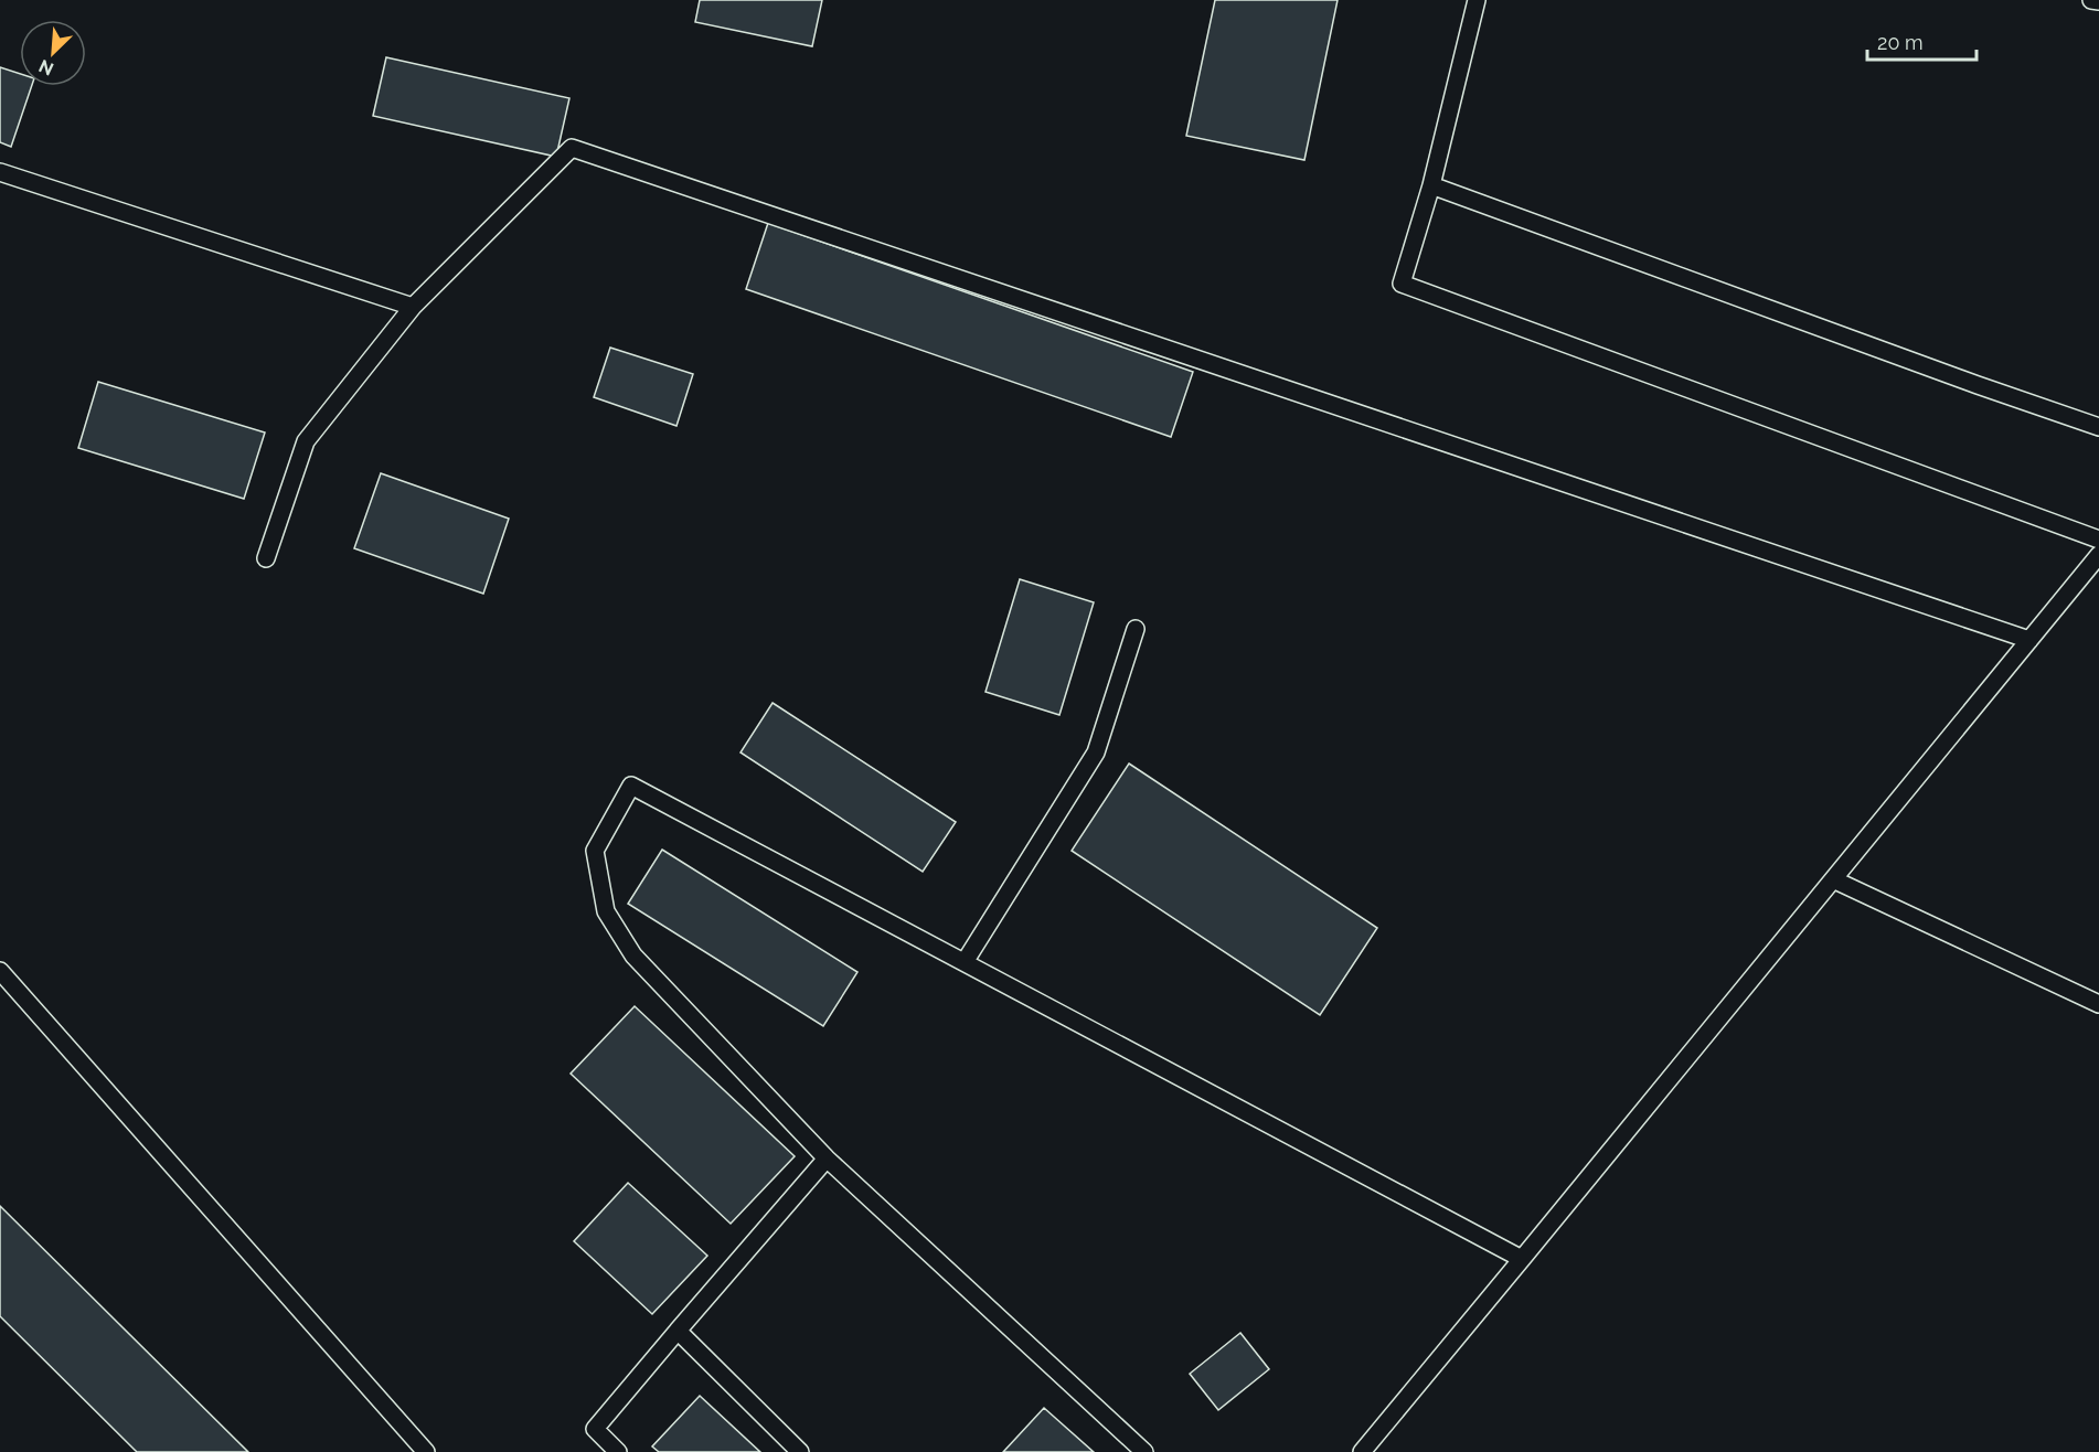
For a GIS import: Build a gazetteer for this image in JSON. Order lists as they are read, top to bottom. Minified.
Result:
{"scale_bar":"20 m","north":"bottom left"}
